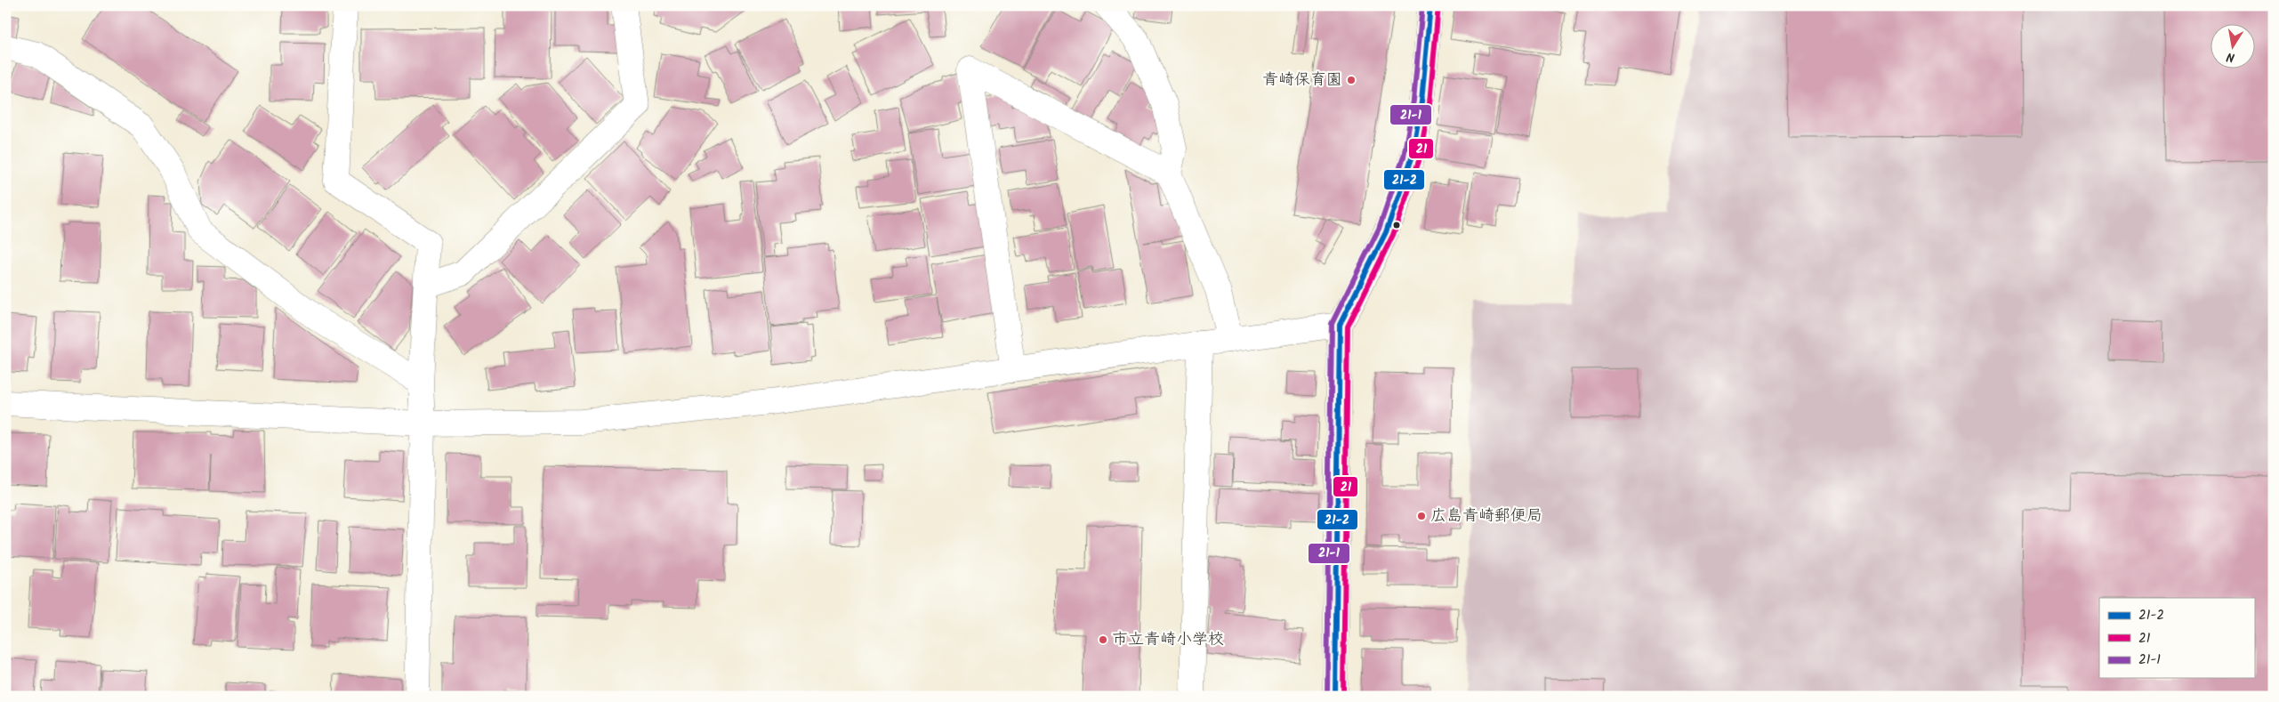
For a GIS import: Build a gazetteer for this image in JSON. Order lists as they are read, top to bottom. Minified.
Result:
{"places":["青崎保育園","広島青崎郵便局","市立青崎小学校"],"lines":["transit line 21-2","transit line 21-1","transit line 21"],"legend":["21-2","21","21-1"],"north":"bottom"}
